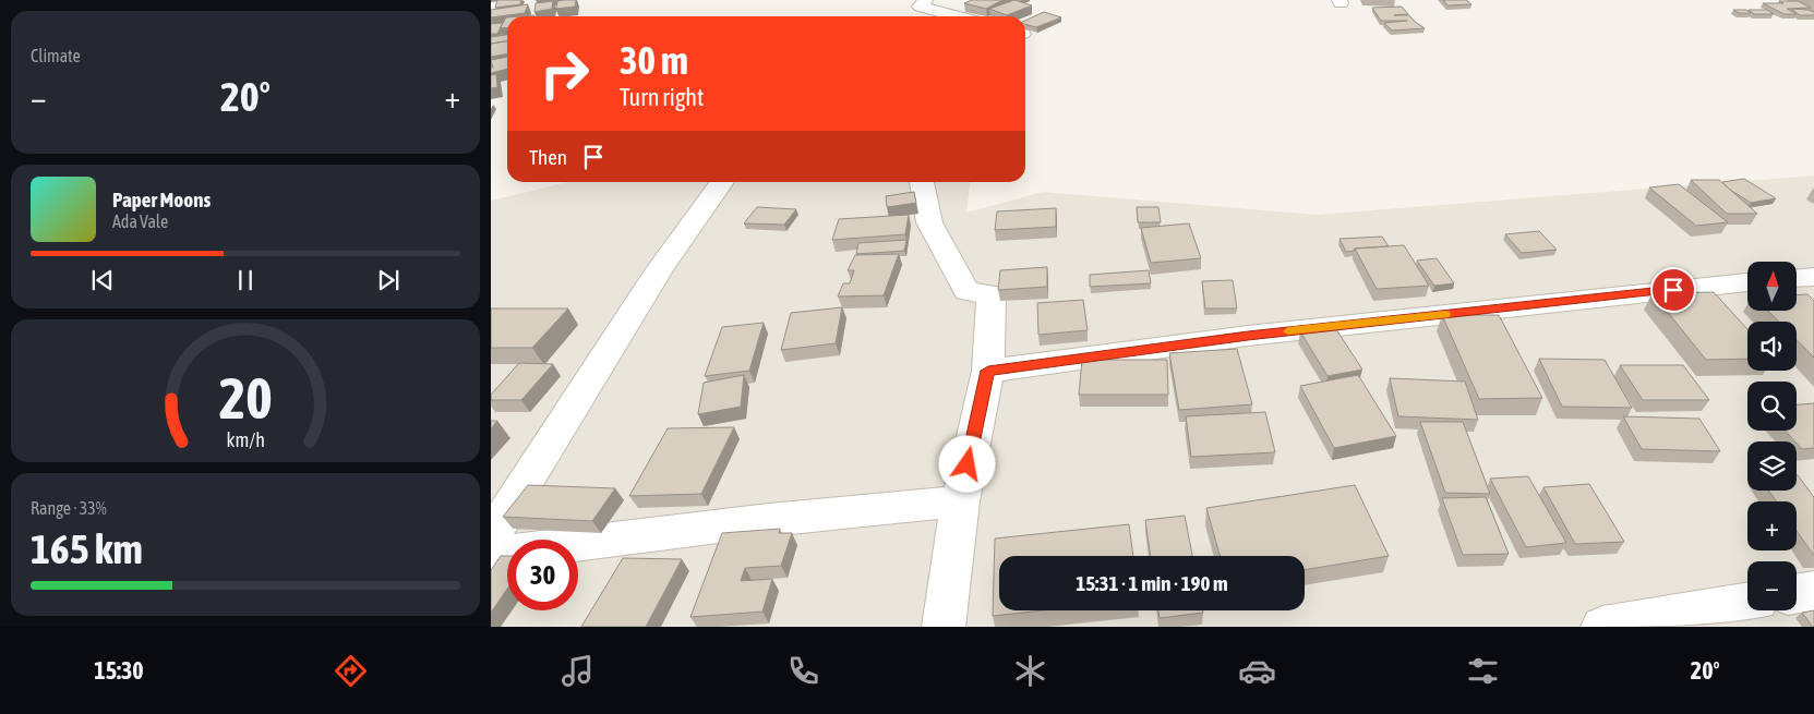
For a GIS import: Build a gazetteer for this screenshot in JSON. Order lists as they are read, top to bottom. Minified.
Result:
{"north":"top","page":{"tile":["Climate",["Range · 33%","165 km"]],"turn":["30 m","Turn right"],"heat":["−","20°","+"],"then":"Then","song":["Paper Moons","Ada Vale"],"map_buttons":["+","−"],"limit":"30","trip":"15:31 · 1 min · 190 m","tabs":["15:30","20°"],"gauge":["20","km/h"]}}
